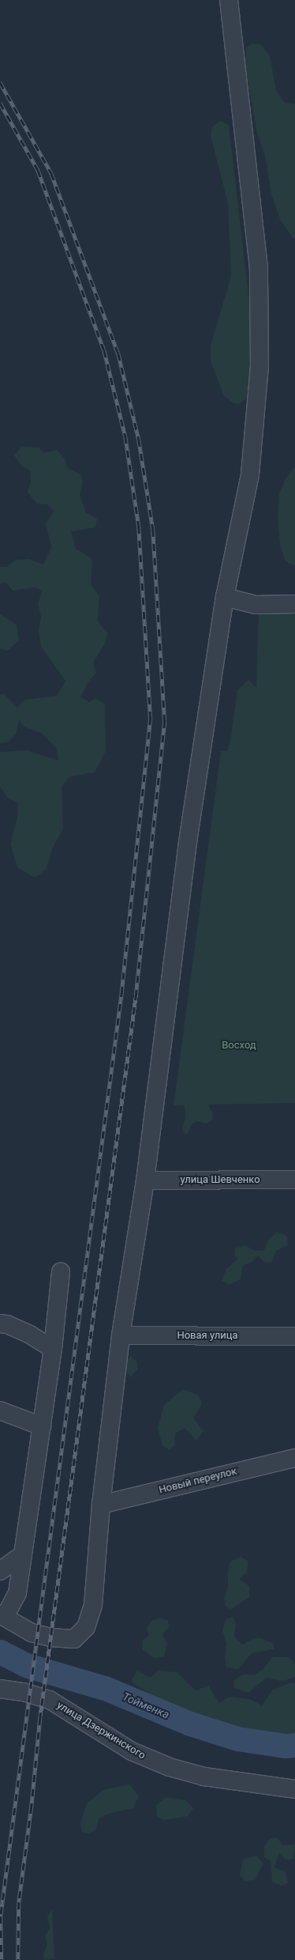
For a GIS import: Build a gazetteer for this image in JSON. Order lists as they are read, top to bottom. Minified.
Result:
{"streets":{"street":["улица Шевченко","Новая улица","Новый переулок","улица Дзержинского"]},"water":["Тойменка"],"parks":["Восход"]}
